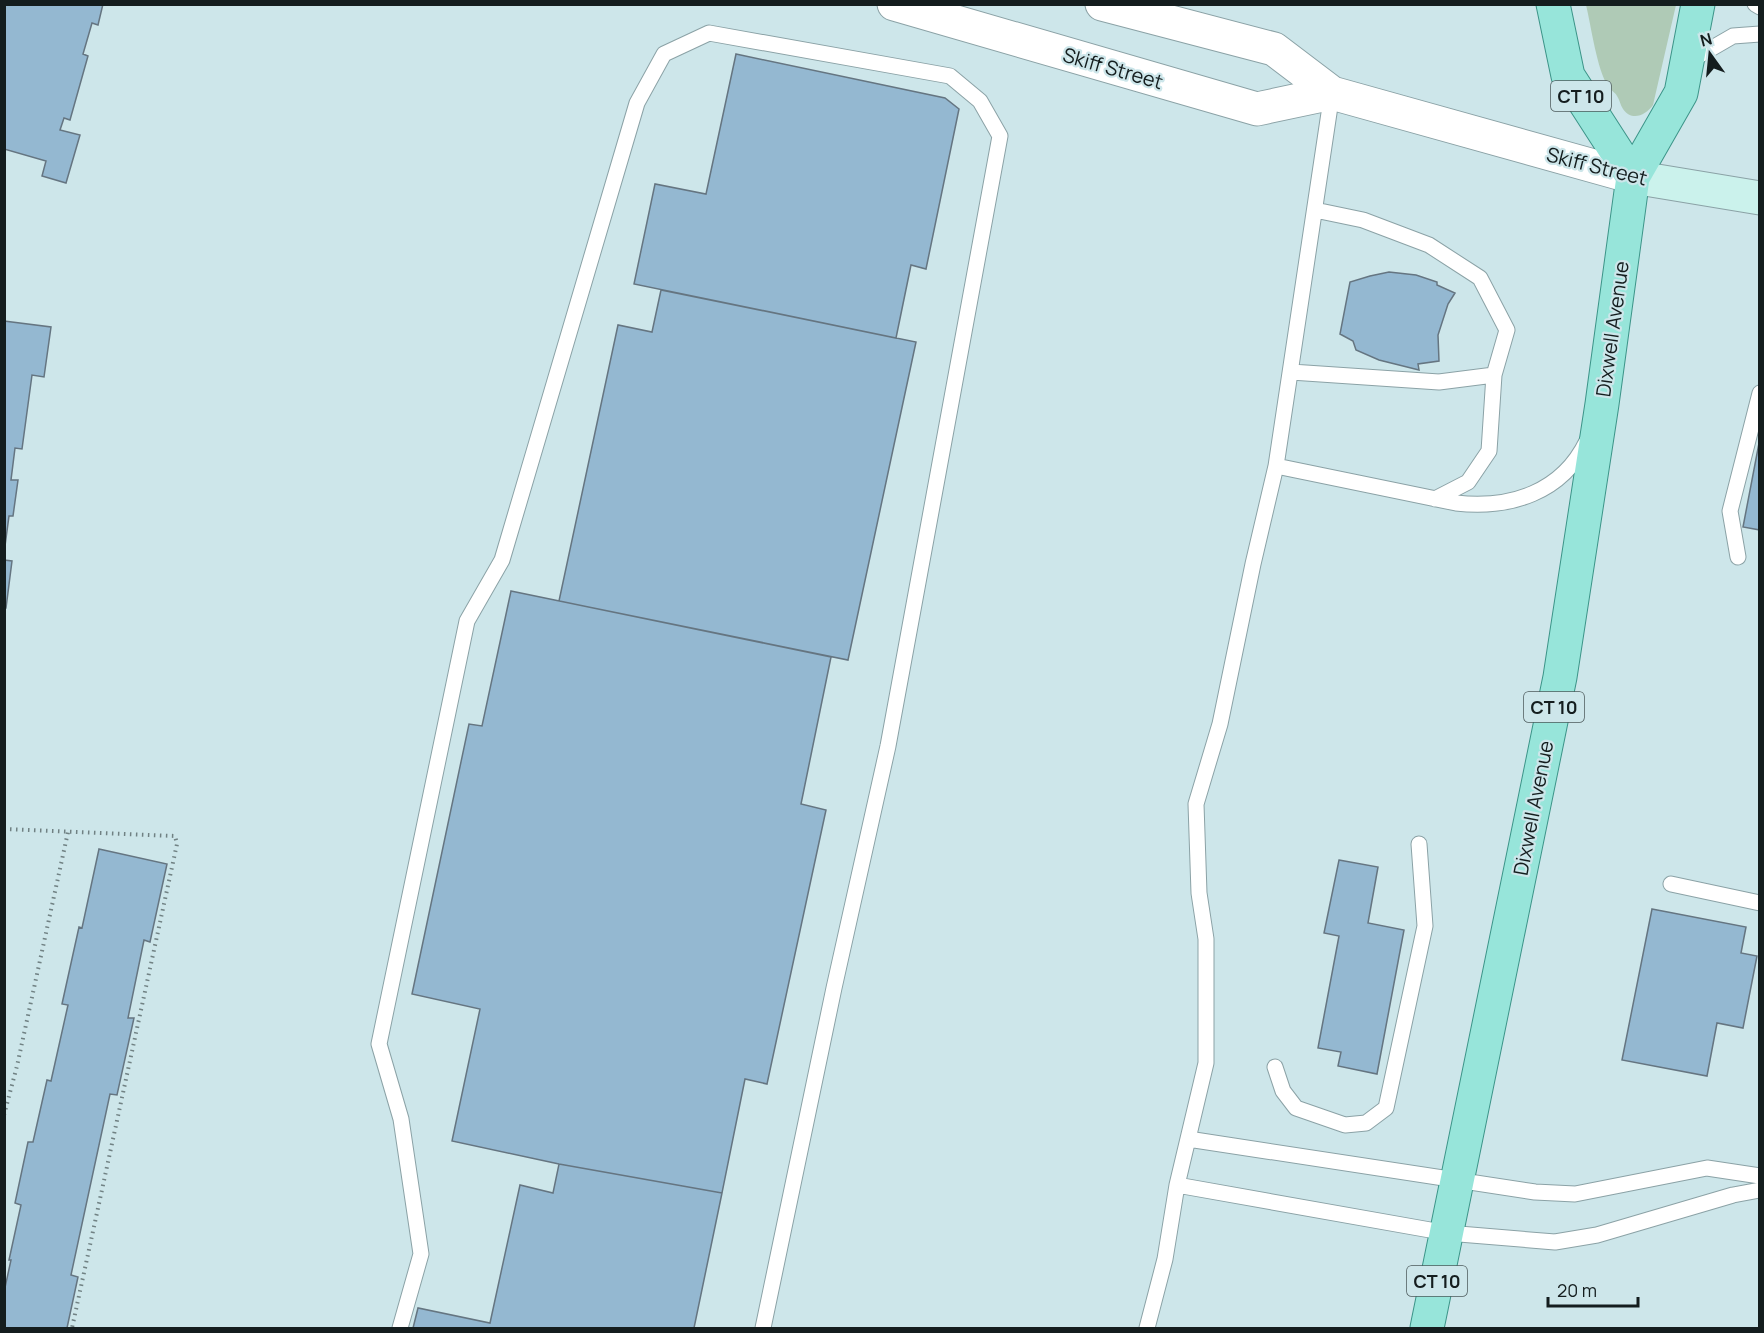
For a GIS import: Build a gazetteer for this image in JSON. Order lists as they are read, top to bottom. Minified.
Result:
{"streets":{"main road":["Skiff Street","CT 10","Dixwell Avenue"]},"crossings":[["Skiff Street","CT 10"],["Skiff Street","Dixwell Avenue"],["CT 10","Dixwell Avenue"]],"scale_bar":"20 m","north":"top"}
